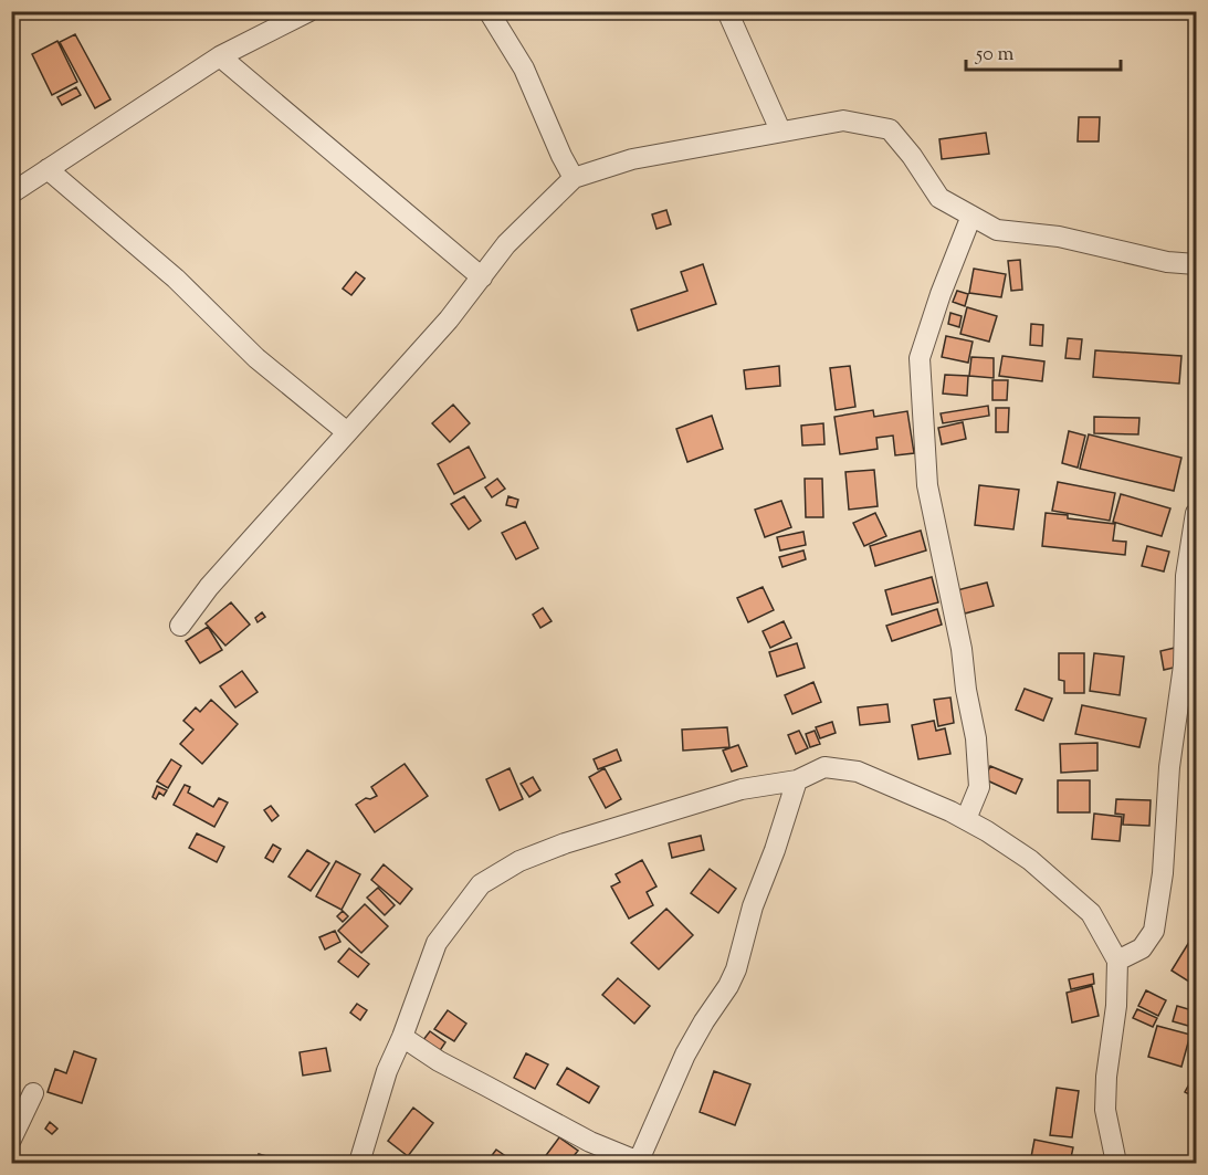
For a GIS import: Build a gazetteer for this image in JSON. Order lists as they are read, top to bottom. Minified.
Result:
{"scale_bar":"50 m"}
